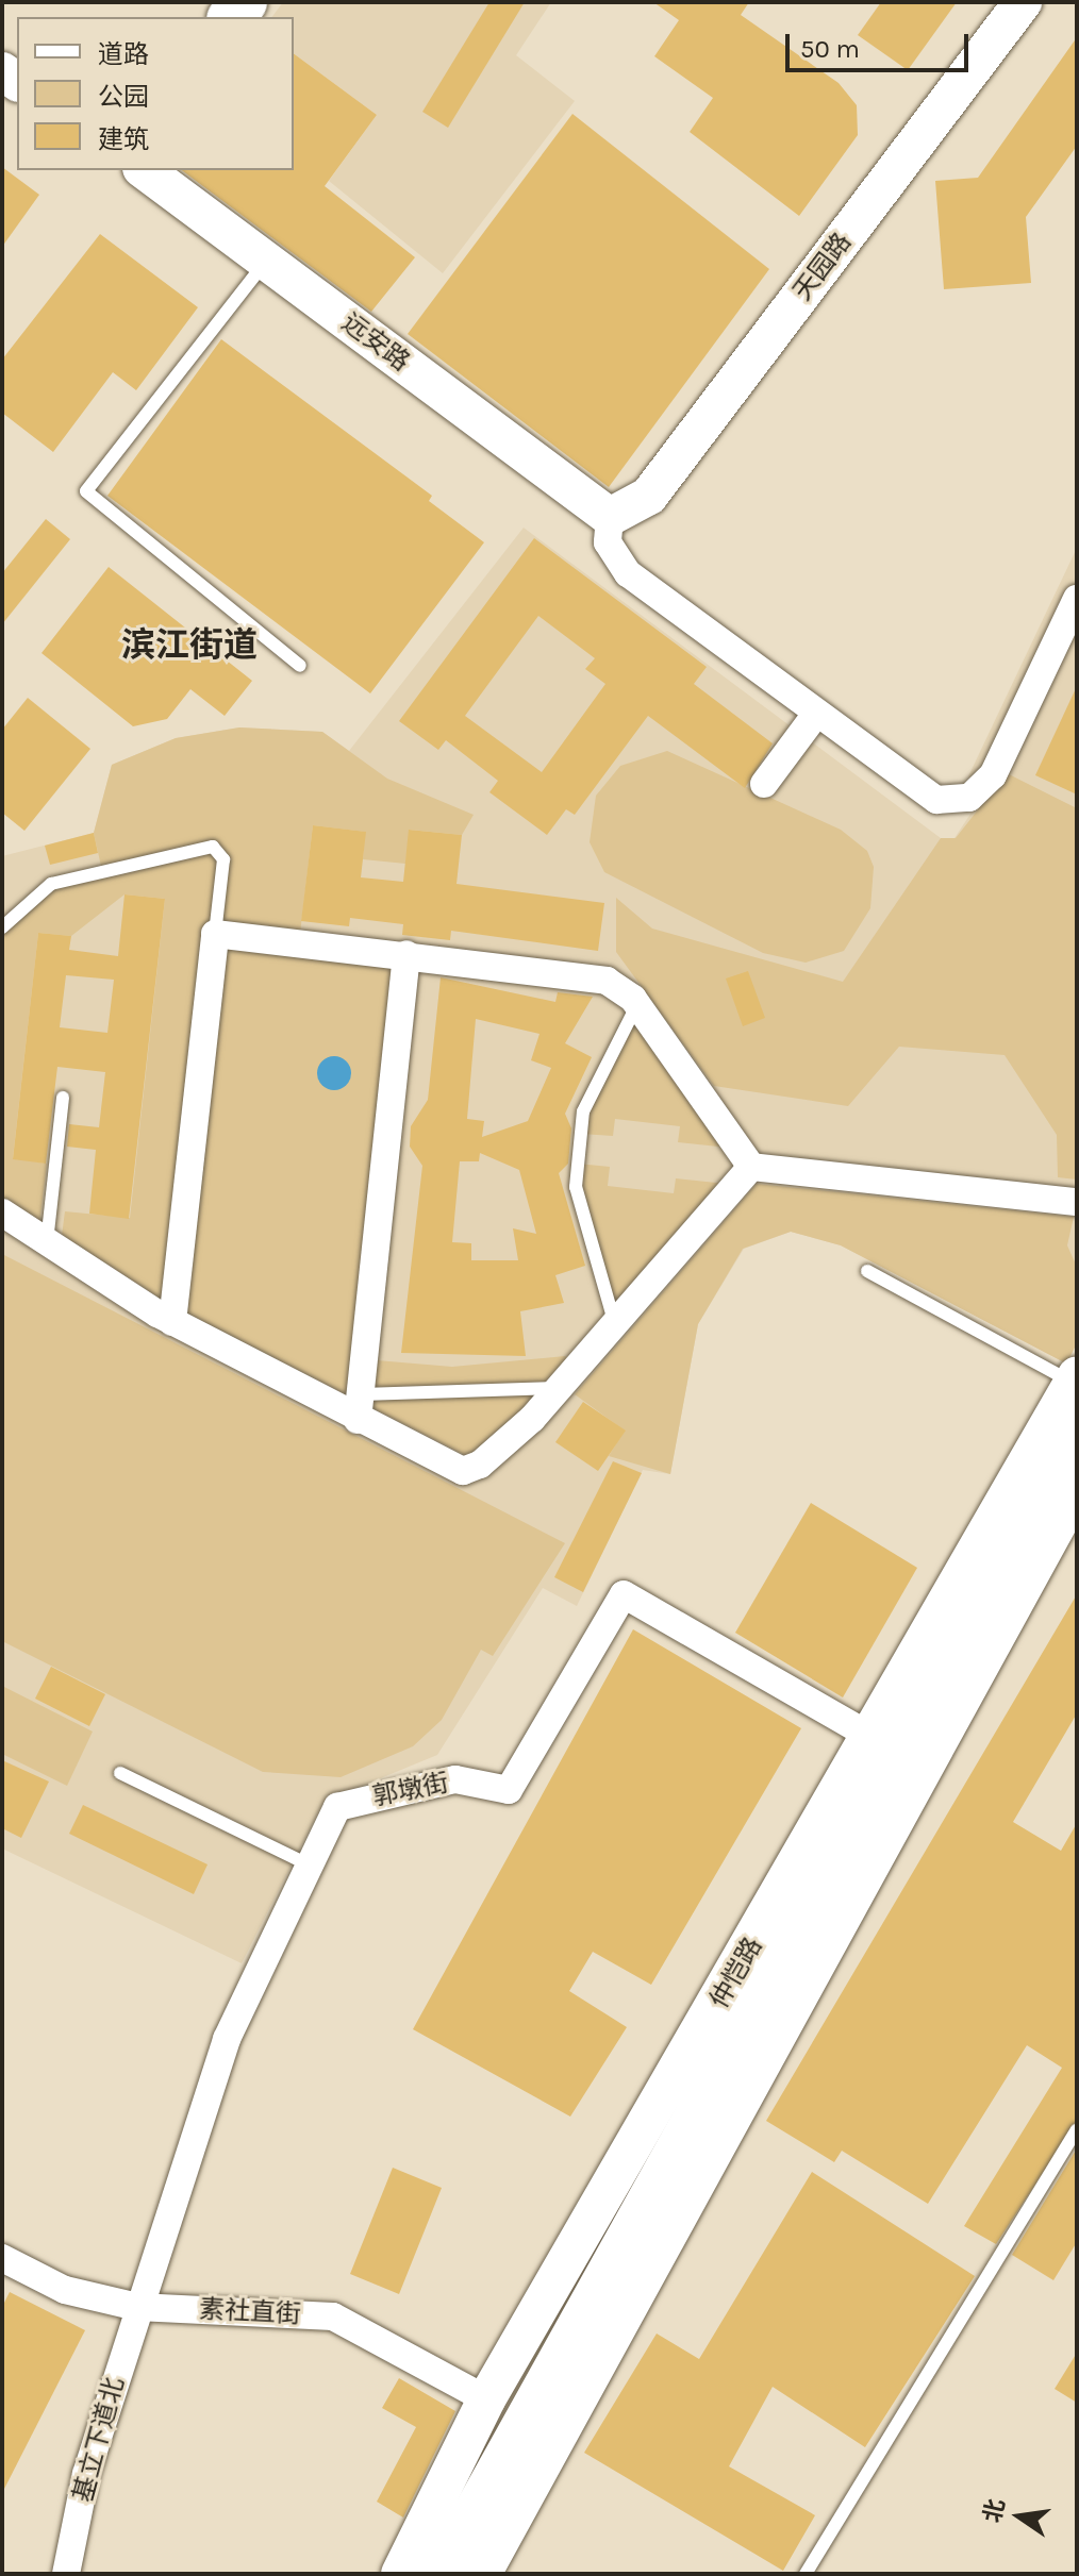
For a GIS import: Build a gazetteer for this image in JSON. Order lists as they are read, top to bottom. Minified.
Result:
{"streets":{"main road":["天园路","远安路","仲恺路"],"street":["郭墩街","素社直街","基立下道北"]},"crossings":[["天园路","远安路"],["郭墩街","仲恺路"],["郭墩街","素社直街"],["郭墩街","基立下道北"],["仲恺路","素社直街"],["素社直街","基立下道北"]],"districts":["滨江街道"],"legend":["道路","公园","建筑"],"scale_bar":"50 m","north":"left"}
